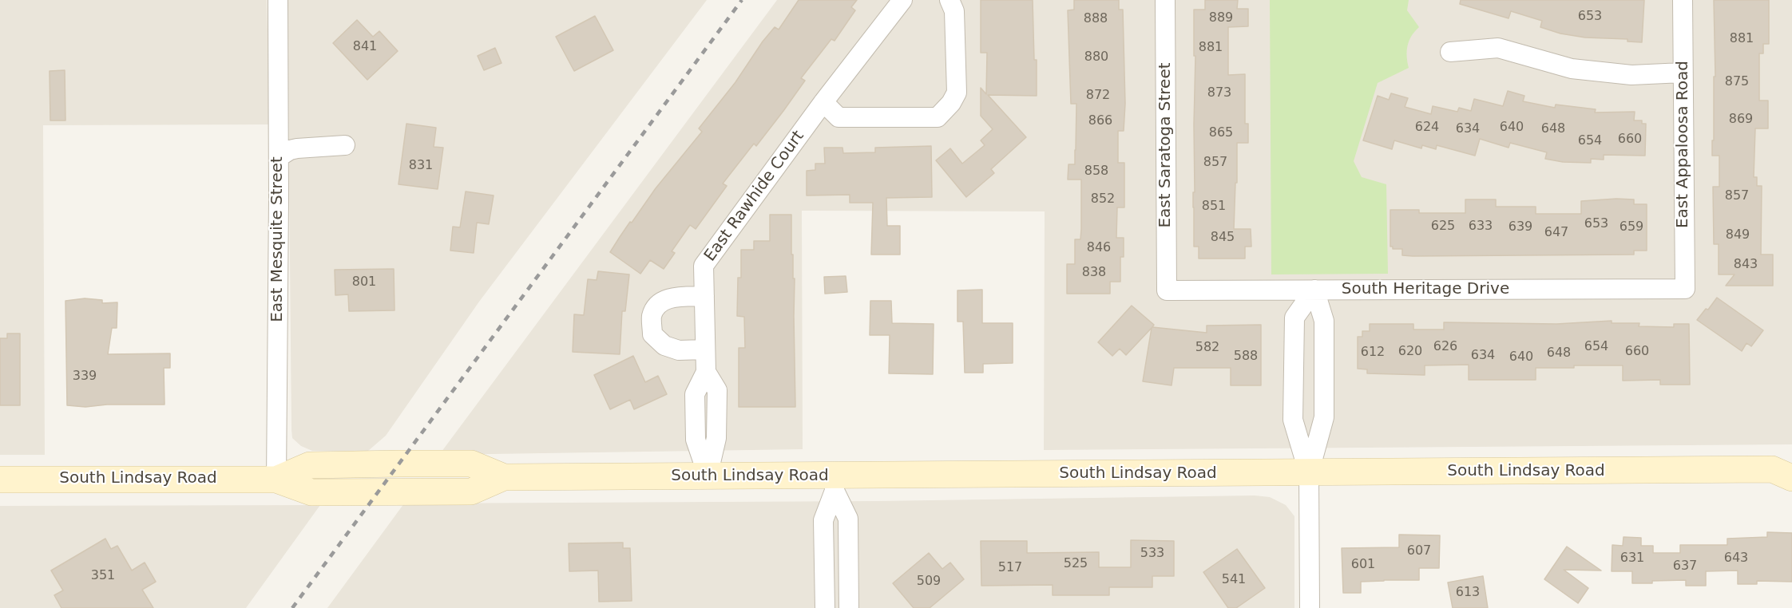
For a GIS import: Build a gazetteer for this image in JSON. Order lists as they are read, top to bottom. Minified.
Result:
{"streets":{"main road":["South Lindsay Road"],"street":["East Appaloosa Road","East Saratoga Street","East Rawhide Court","East Mesquite Street","South Heritage Drive"]},"crossings":[["East Appaloosa Road","South Heritage Drive"],["East Saratoga Street","South Heritage Drive"],["East Rawhide Court","South Lindsay Road"],["East Mesquite Street","South Lindsay Road"]],"house_numbers":["653","889","888","881","841","881","880","875","873","872","869","866","624","640","634","648","865","660","654","857","831","858","857","852","851","653","625","633","639","659","647","849","845","846","843","838","801","626","654","582","620","660","612","648","634","588","640","339","607","533","631","643","525","601","637","517","351","541","509","613"]}
